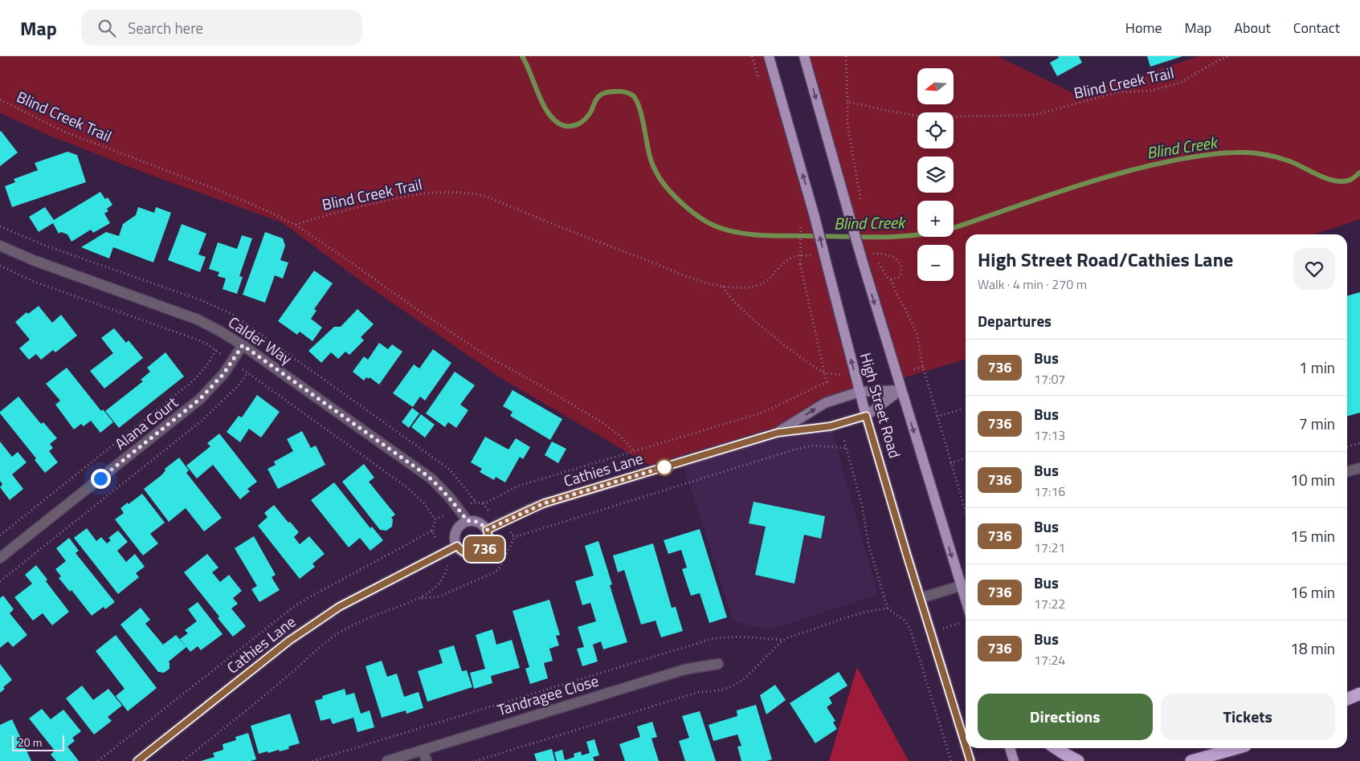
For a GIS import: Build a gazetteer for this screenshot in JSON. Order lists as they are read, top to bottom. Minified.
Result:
{"streets":{"main road":["High Street Road"],"street":["Calder Way","Alana Court","Cathies Lane","Tandragee Close"],"path":["Blind Creek Trail"]},"crossings":[["Calder Way","Alana Court"],["Calder Way","Cathies Lane"],["High Street Road","Cathies Lane"]],"water":["Blind Creek"],"lines":["bus line 736"],"scale_bar":"20 m","north":"left","page":{"header":"Map","search":"Search here","nav":["Home","Map","About","Contact"],"on_map":"736","map_buttons":["+","−"],"heading":[["High Street Road/Cathies Lane","Walk · 4 min · 270 m"],"Departures"],"list":[{"mark":"736","name":"Bus","note":"17:07","value":"1 min"},{"mark":"736","name":"Bus","note":"17:13","value":"7 min"},{"mark":"736","name":"Bus","note":"17:16","value":"10 min"},{"mark":"736","name":"Bus","note":"17:21","value":"15 min"},{"mark":"736","name":"Bus","note":"17:22","value":"16 min"},{"mark":"736","name":"Bus","note":"17:24","value":"18 min"}],"buttons":["Directions","Tickets"],"scale":"20 m"}}
